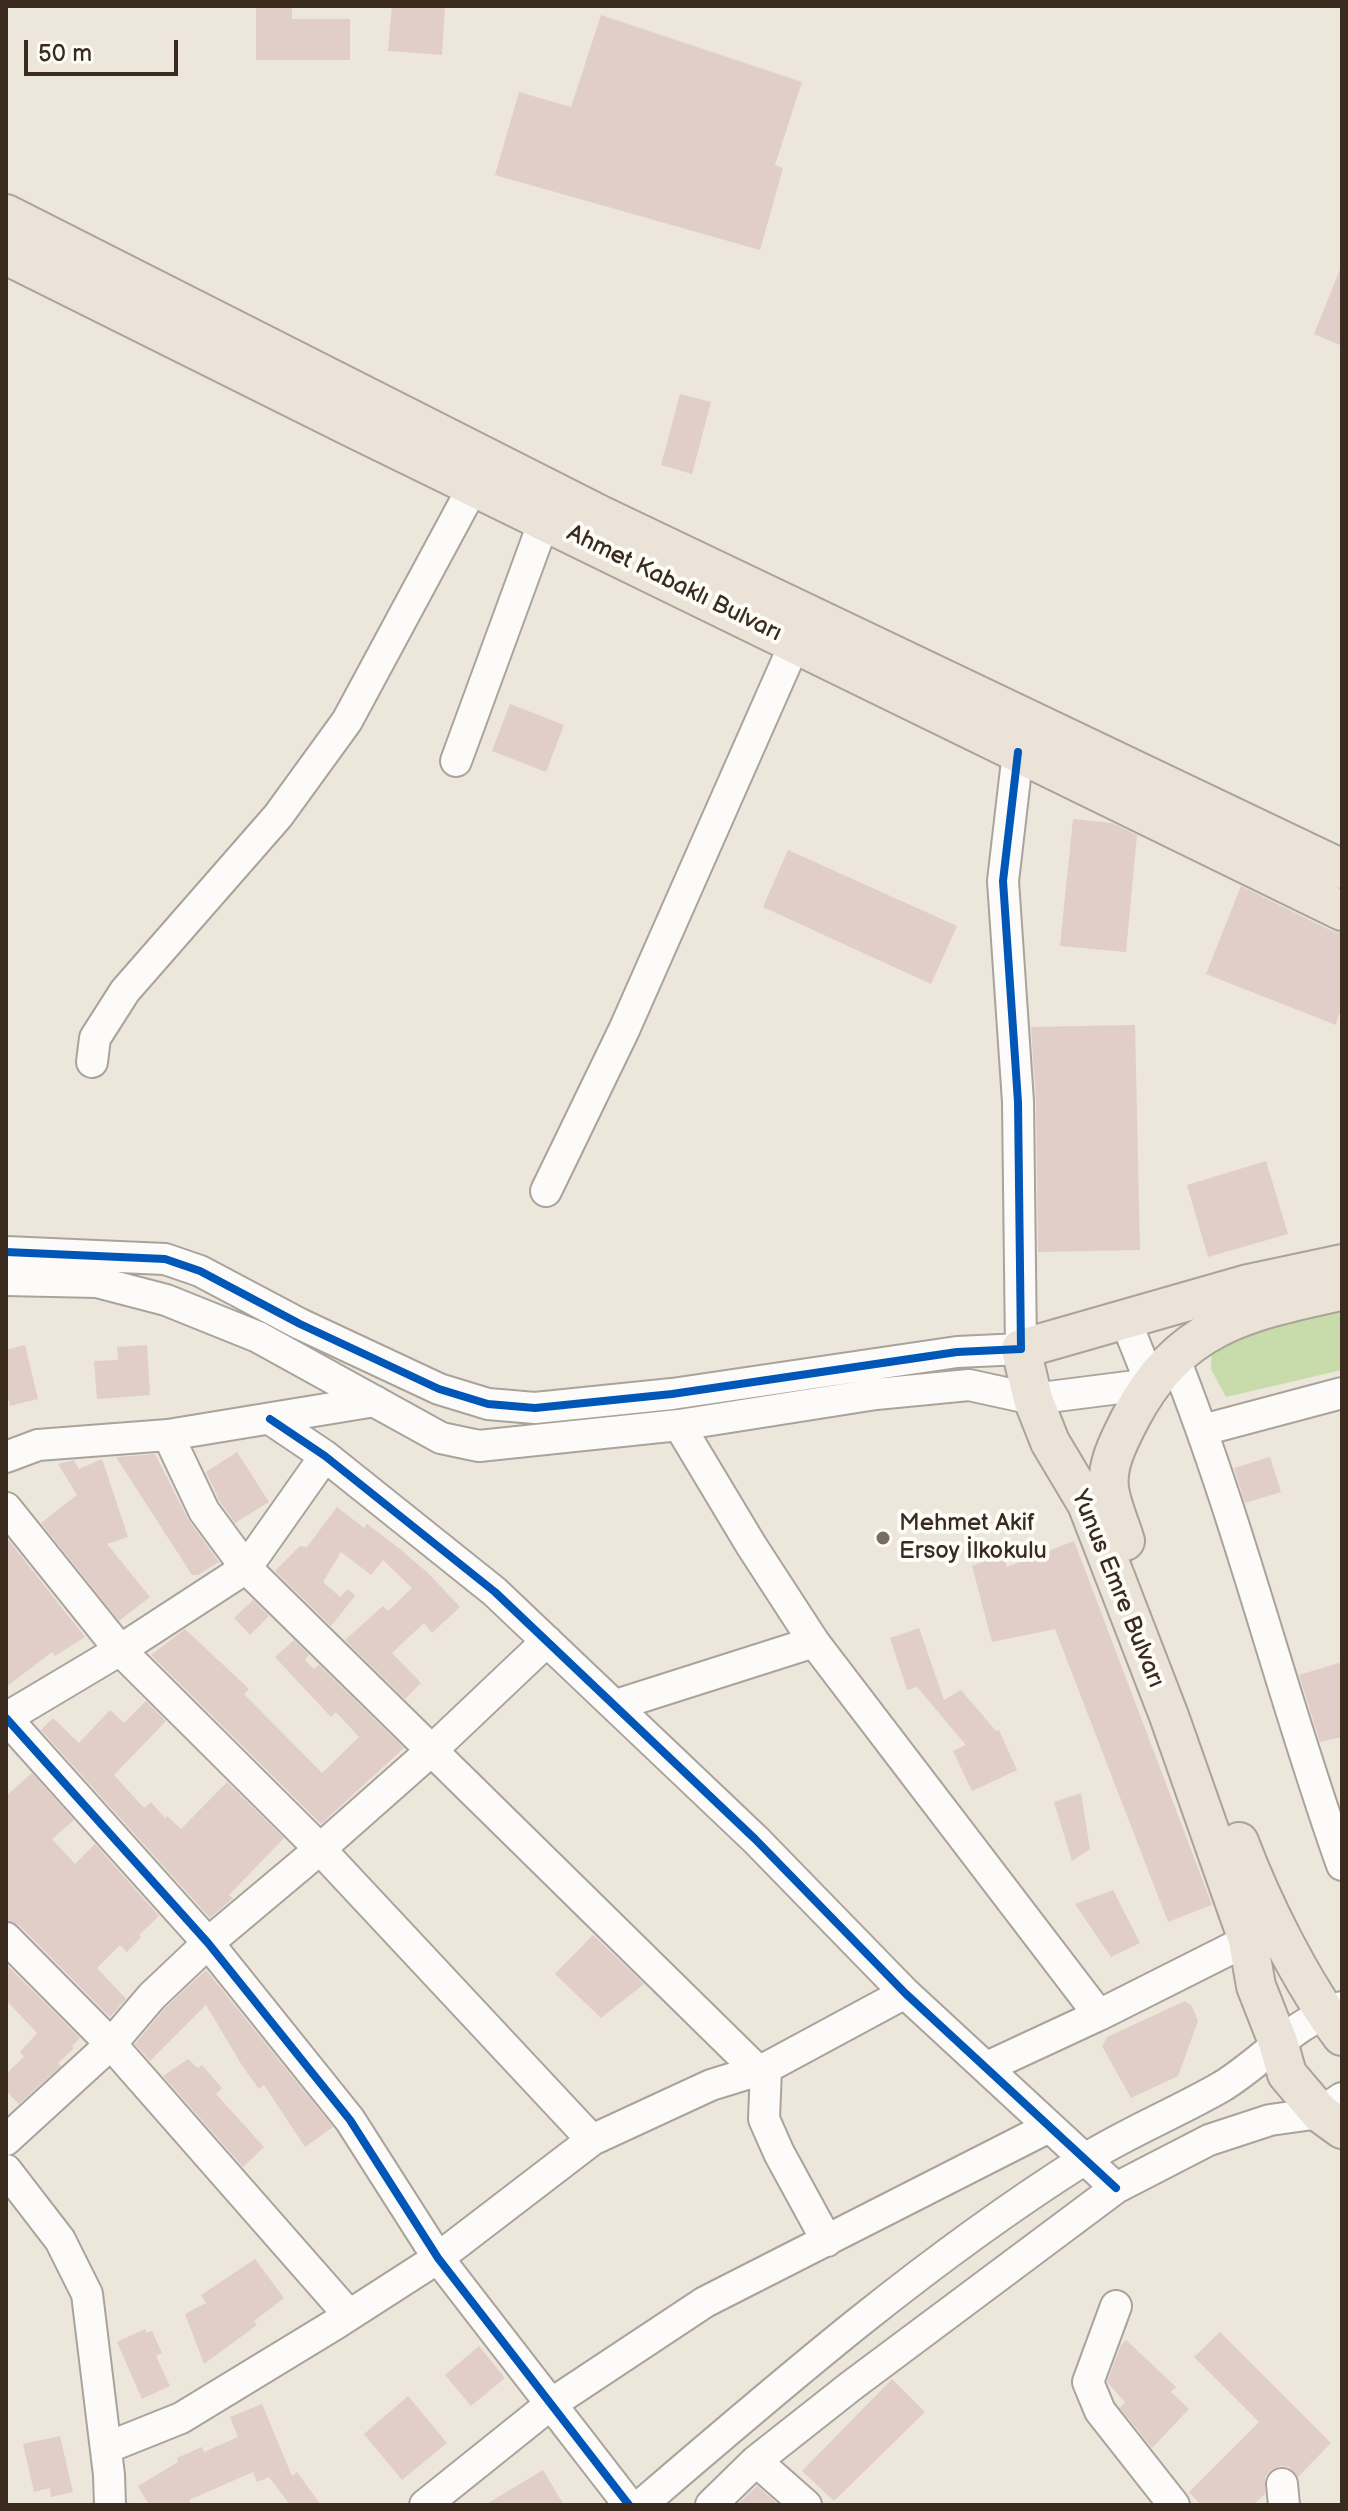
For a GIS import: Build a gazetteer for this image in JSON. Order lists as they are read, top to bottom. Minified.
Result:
{"streets":{"main road":["Ahmet Kabaklı Bulvarı","Yunus Emre Bulvarı"]},"places":["Mehmet Akif Ersoy İlkokulu"],"scale_bar":"50 m"}
